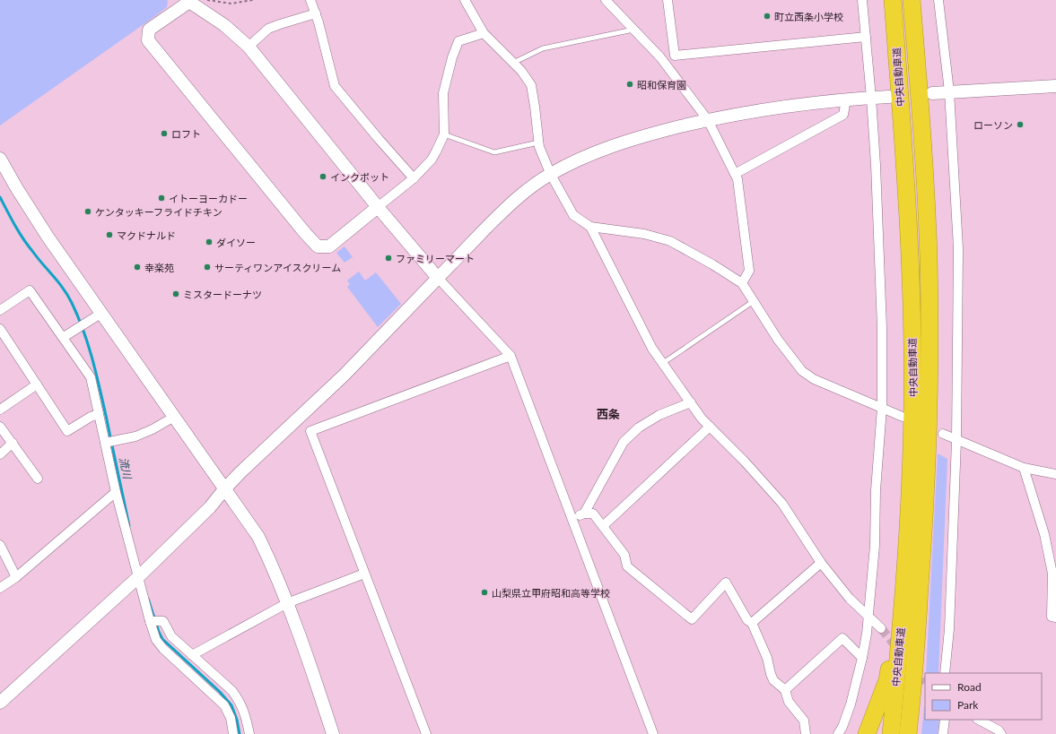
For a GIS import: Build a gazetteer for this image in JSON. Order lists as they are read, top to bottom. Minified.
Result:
{"streets":{"highway":["中央自動車道"]},"districts":["西条"],"water":["流川"],"places":["町立西条小学校","昭和保育園","ローソン","ロフト","インクポット","イトーヨーカドー","ケンタッキーフライドチキン","マクドナルド","ダイソー","ファミリーマート","幸楽苑","サーティワンアイスクリーム","ミスタードーナツ","山梨県立甲府昭和高等学校"],"legend":["Road","Park"]}
